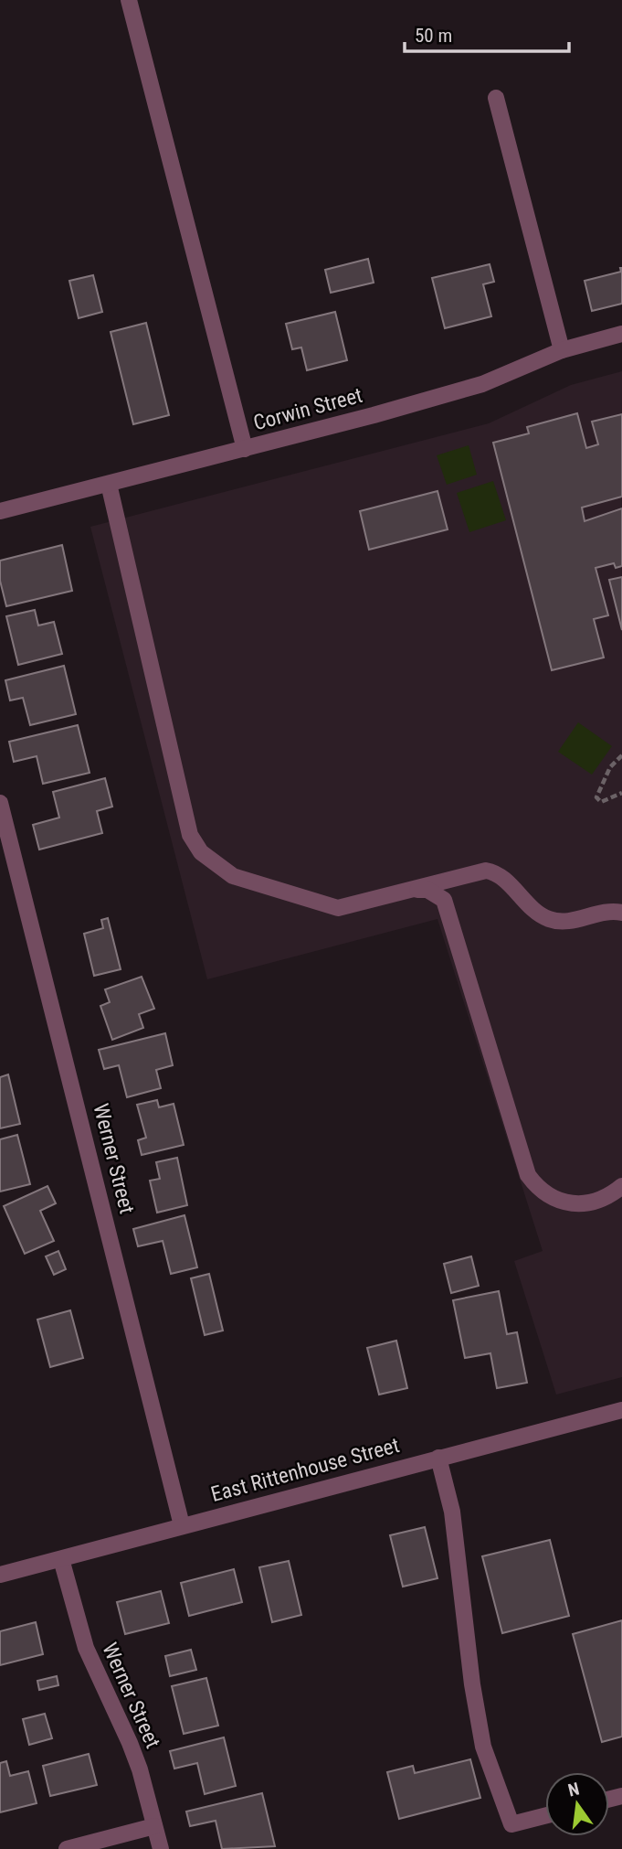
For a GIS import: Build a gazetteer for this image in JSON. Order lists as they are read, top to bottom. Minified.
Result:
{"streets":{"street":["Corwin Street","Werner Street","East Rittenhouse Street"]},"crossings":[["Werner Street","East Rittenhouse Street"]],"scale_bar":"50 m","north":"top"}
